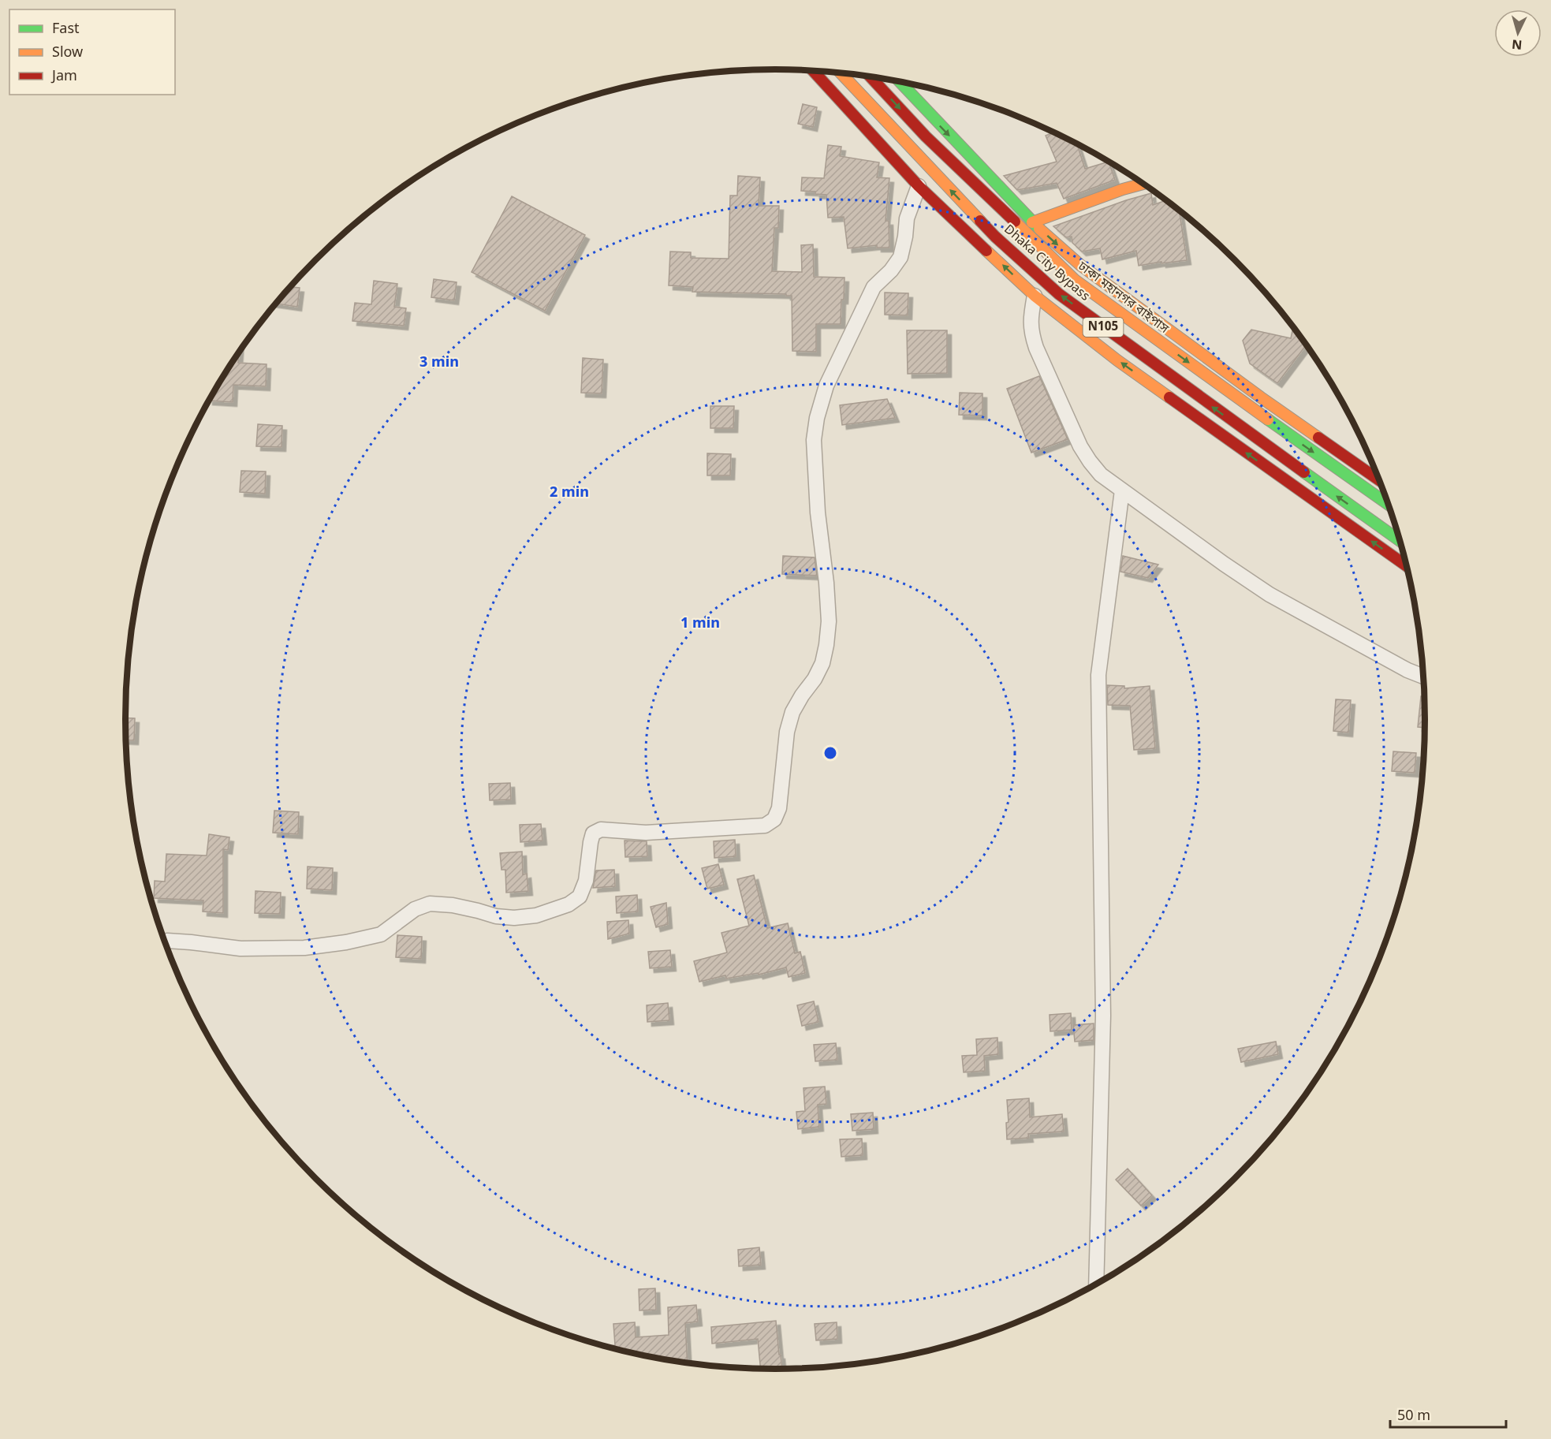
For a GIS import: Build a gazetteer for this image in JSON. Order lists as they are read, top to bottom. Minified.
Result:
{"streets":{"main road":["Dhaka City Bypass","ঢাকা মহানগর বাইপাস","N105"]},"legend":["Fast","Slow","Jam"],"scale_bar":"50 m","north":"bottom","rings":["3 min","2 min","1 min"]}
